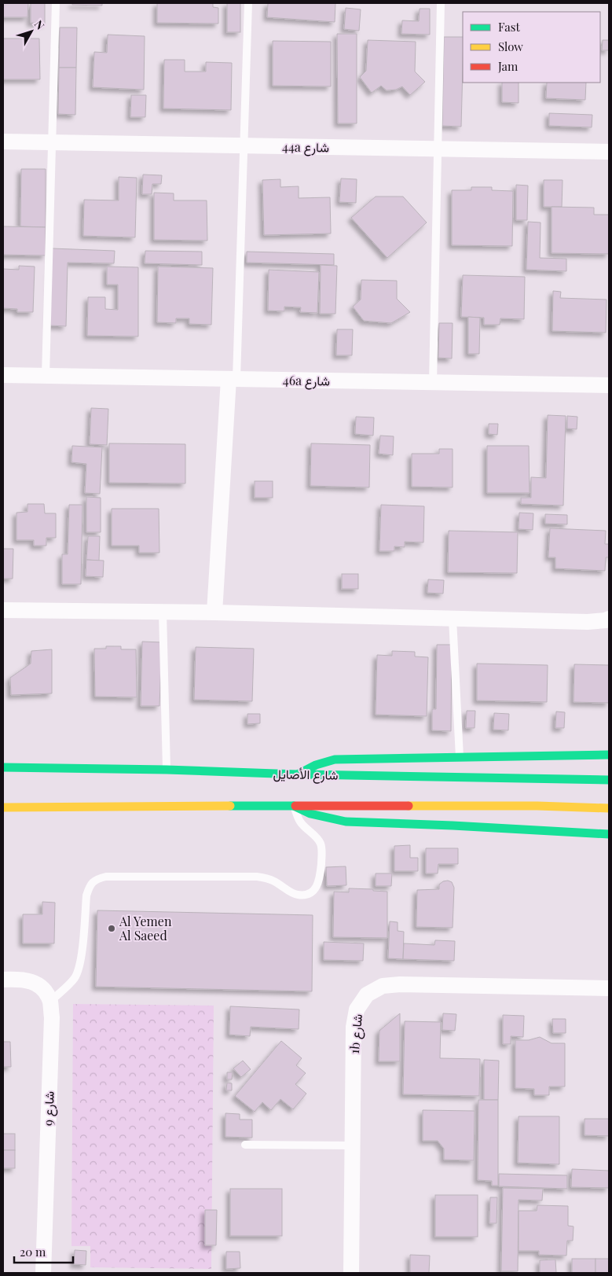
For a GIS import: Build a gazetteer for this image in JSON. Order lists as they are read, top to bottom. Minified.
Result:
{"streets":{"main road":["شارع الأصايل"],"street":["44a شارع","46a شارع","1b شارع","شارع 9"]},"places":["Al Yemen Al Saeed"],"legend":["Fast","Slow","Jam"],"scale_bar":"20 m","north":"top right"}
